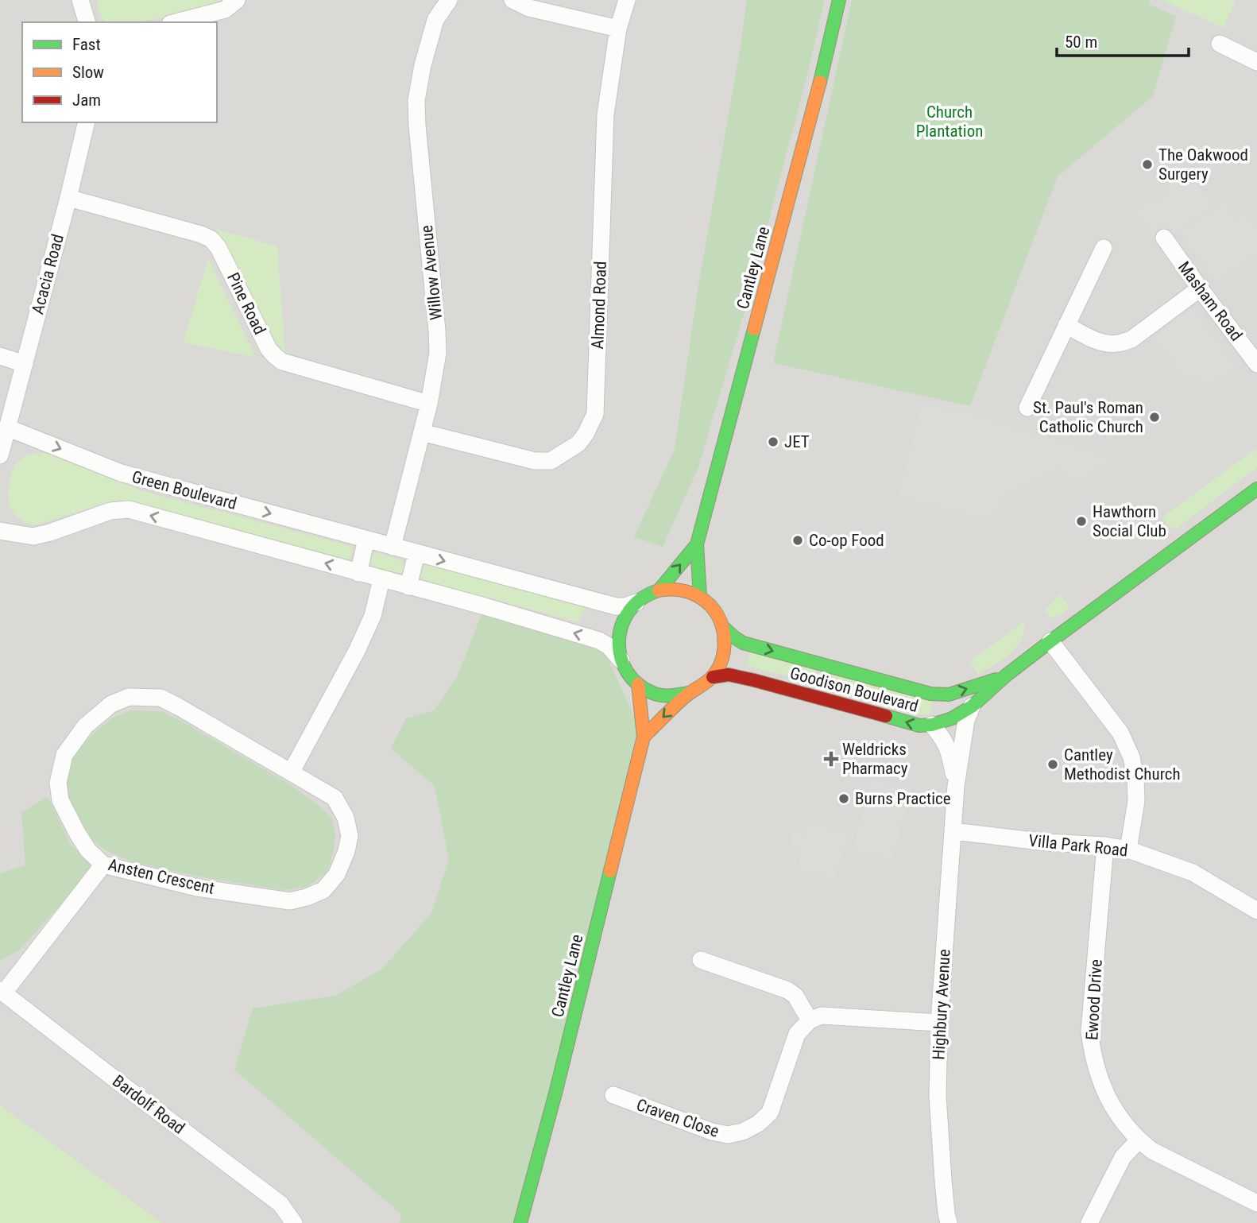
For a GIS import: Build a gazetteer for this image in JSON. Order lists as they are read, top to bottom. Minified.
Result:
{"streets":{"main road":["Cantley Lane","Goodison Boulevard"],"street":["Willow Avenue","Acacia Road","Masham Road","Pine Road","Almond Road","Green Boulevard","Villa Park Road","Ansten Crescent","Ewood Drive","Highbury Avenue","Bardolf Road","Craven Close"]},"crossings":[["Cantley Lane","Green Boulevard"],["Cantley Lane","Goodison Boulevard"],["Willow Avenue","Pine Road"],["Willow Avenue","Almond Road"],["Willow Avenue","Green Boulevard"],["Acacia Road","Pine Road"],["Acacia Road","Green Boulevard"],["Green Boulevard","Goodison Boulevard"],["Villa Park Road","Ewood Drive"],["Villa Park Road","Highbury Avenue"]],"parks":["Church Plantation"],"places":{"other":["The Oakwood Surgery","St. Paul's Roman Catholic Church","JET","Hawthorn Social Club","Co-op Food","Cantley Methodist Church","Burns Practice"],"health":["Weldricks Pharmacy"]},"legend":["Fast","Slow","Jam"],"scale_bar":"50 m"}
